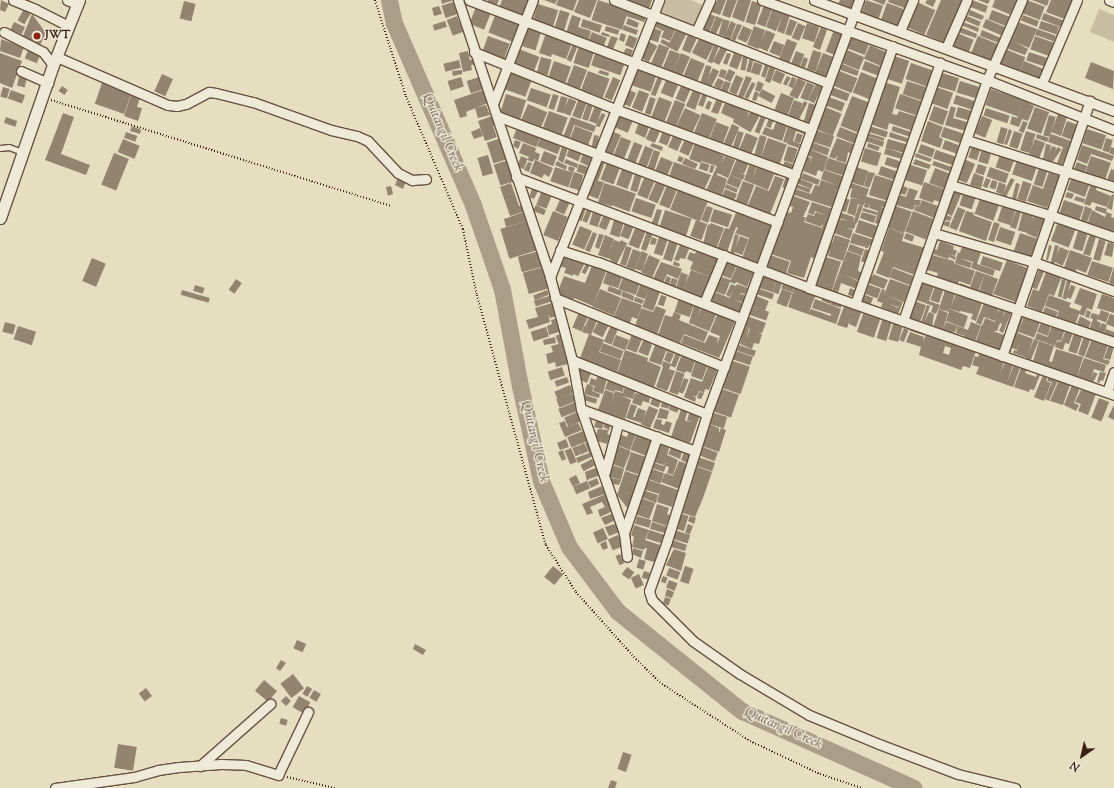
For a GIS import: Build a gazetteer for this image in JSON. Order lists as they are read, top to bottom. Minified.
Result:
{"water":["Quitangil Creek"],"places":["JWT"],"north":"bottom left"}
